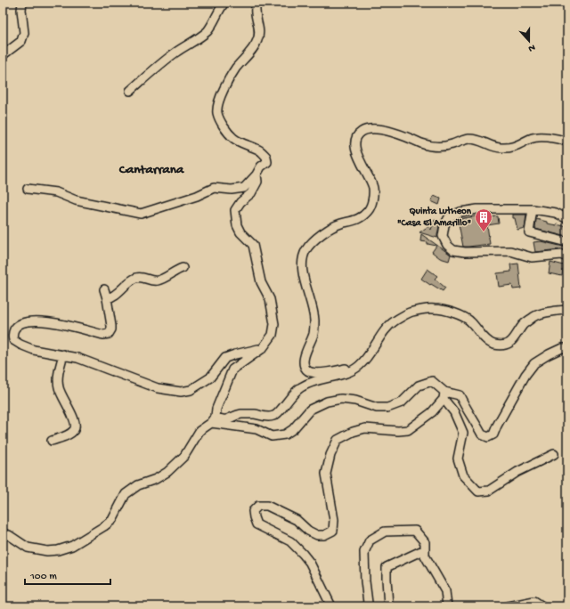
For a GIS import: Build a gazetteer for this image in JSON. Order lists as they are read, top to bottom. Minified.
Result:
{"districts":["Cantarrana"],"places":{"building":["Quinta Lutheon \"Casa El Amarillo\""]},"scale_bar":"100 m","north":"bottom"}
